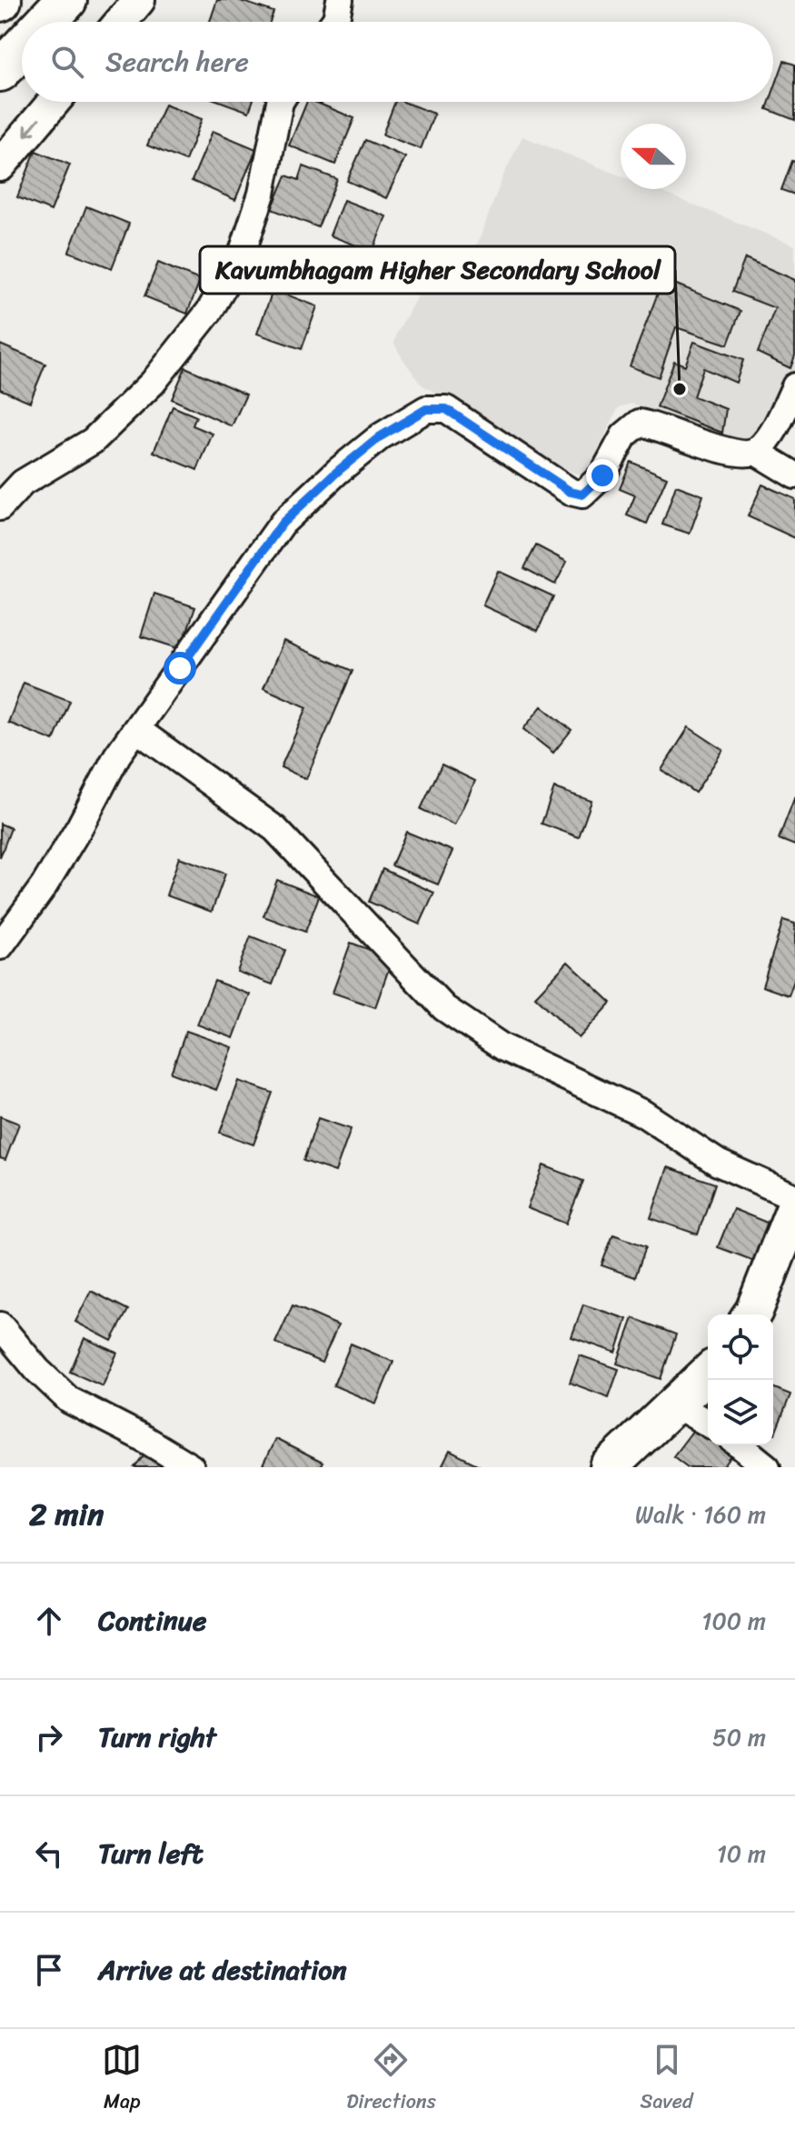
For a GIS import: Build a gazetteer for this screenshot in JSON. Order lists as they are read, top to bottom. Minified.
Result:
{"places":["Kavumbhagam Higher Secondary School"],"north":"left","page":{"search":"Search here","heading":["2 min","Walk · 160 m"],"list":[["Continue","100 m"],["Turn right","50 m"],["Turn left","10 m"],"Arrive at destination"],"nav":["Map","Directions","Saved"]}}
